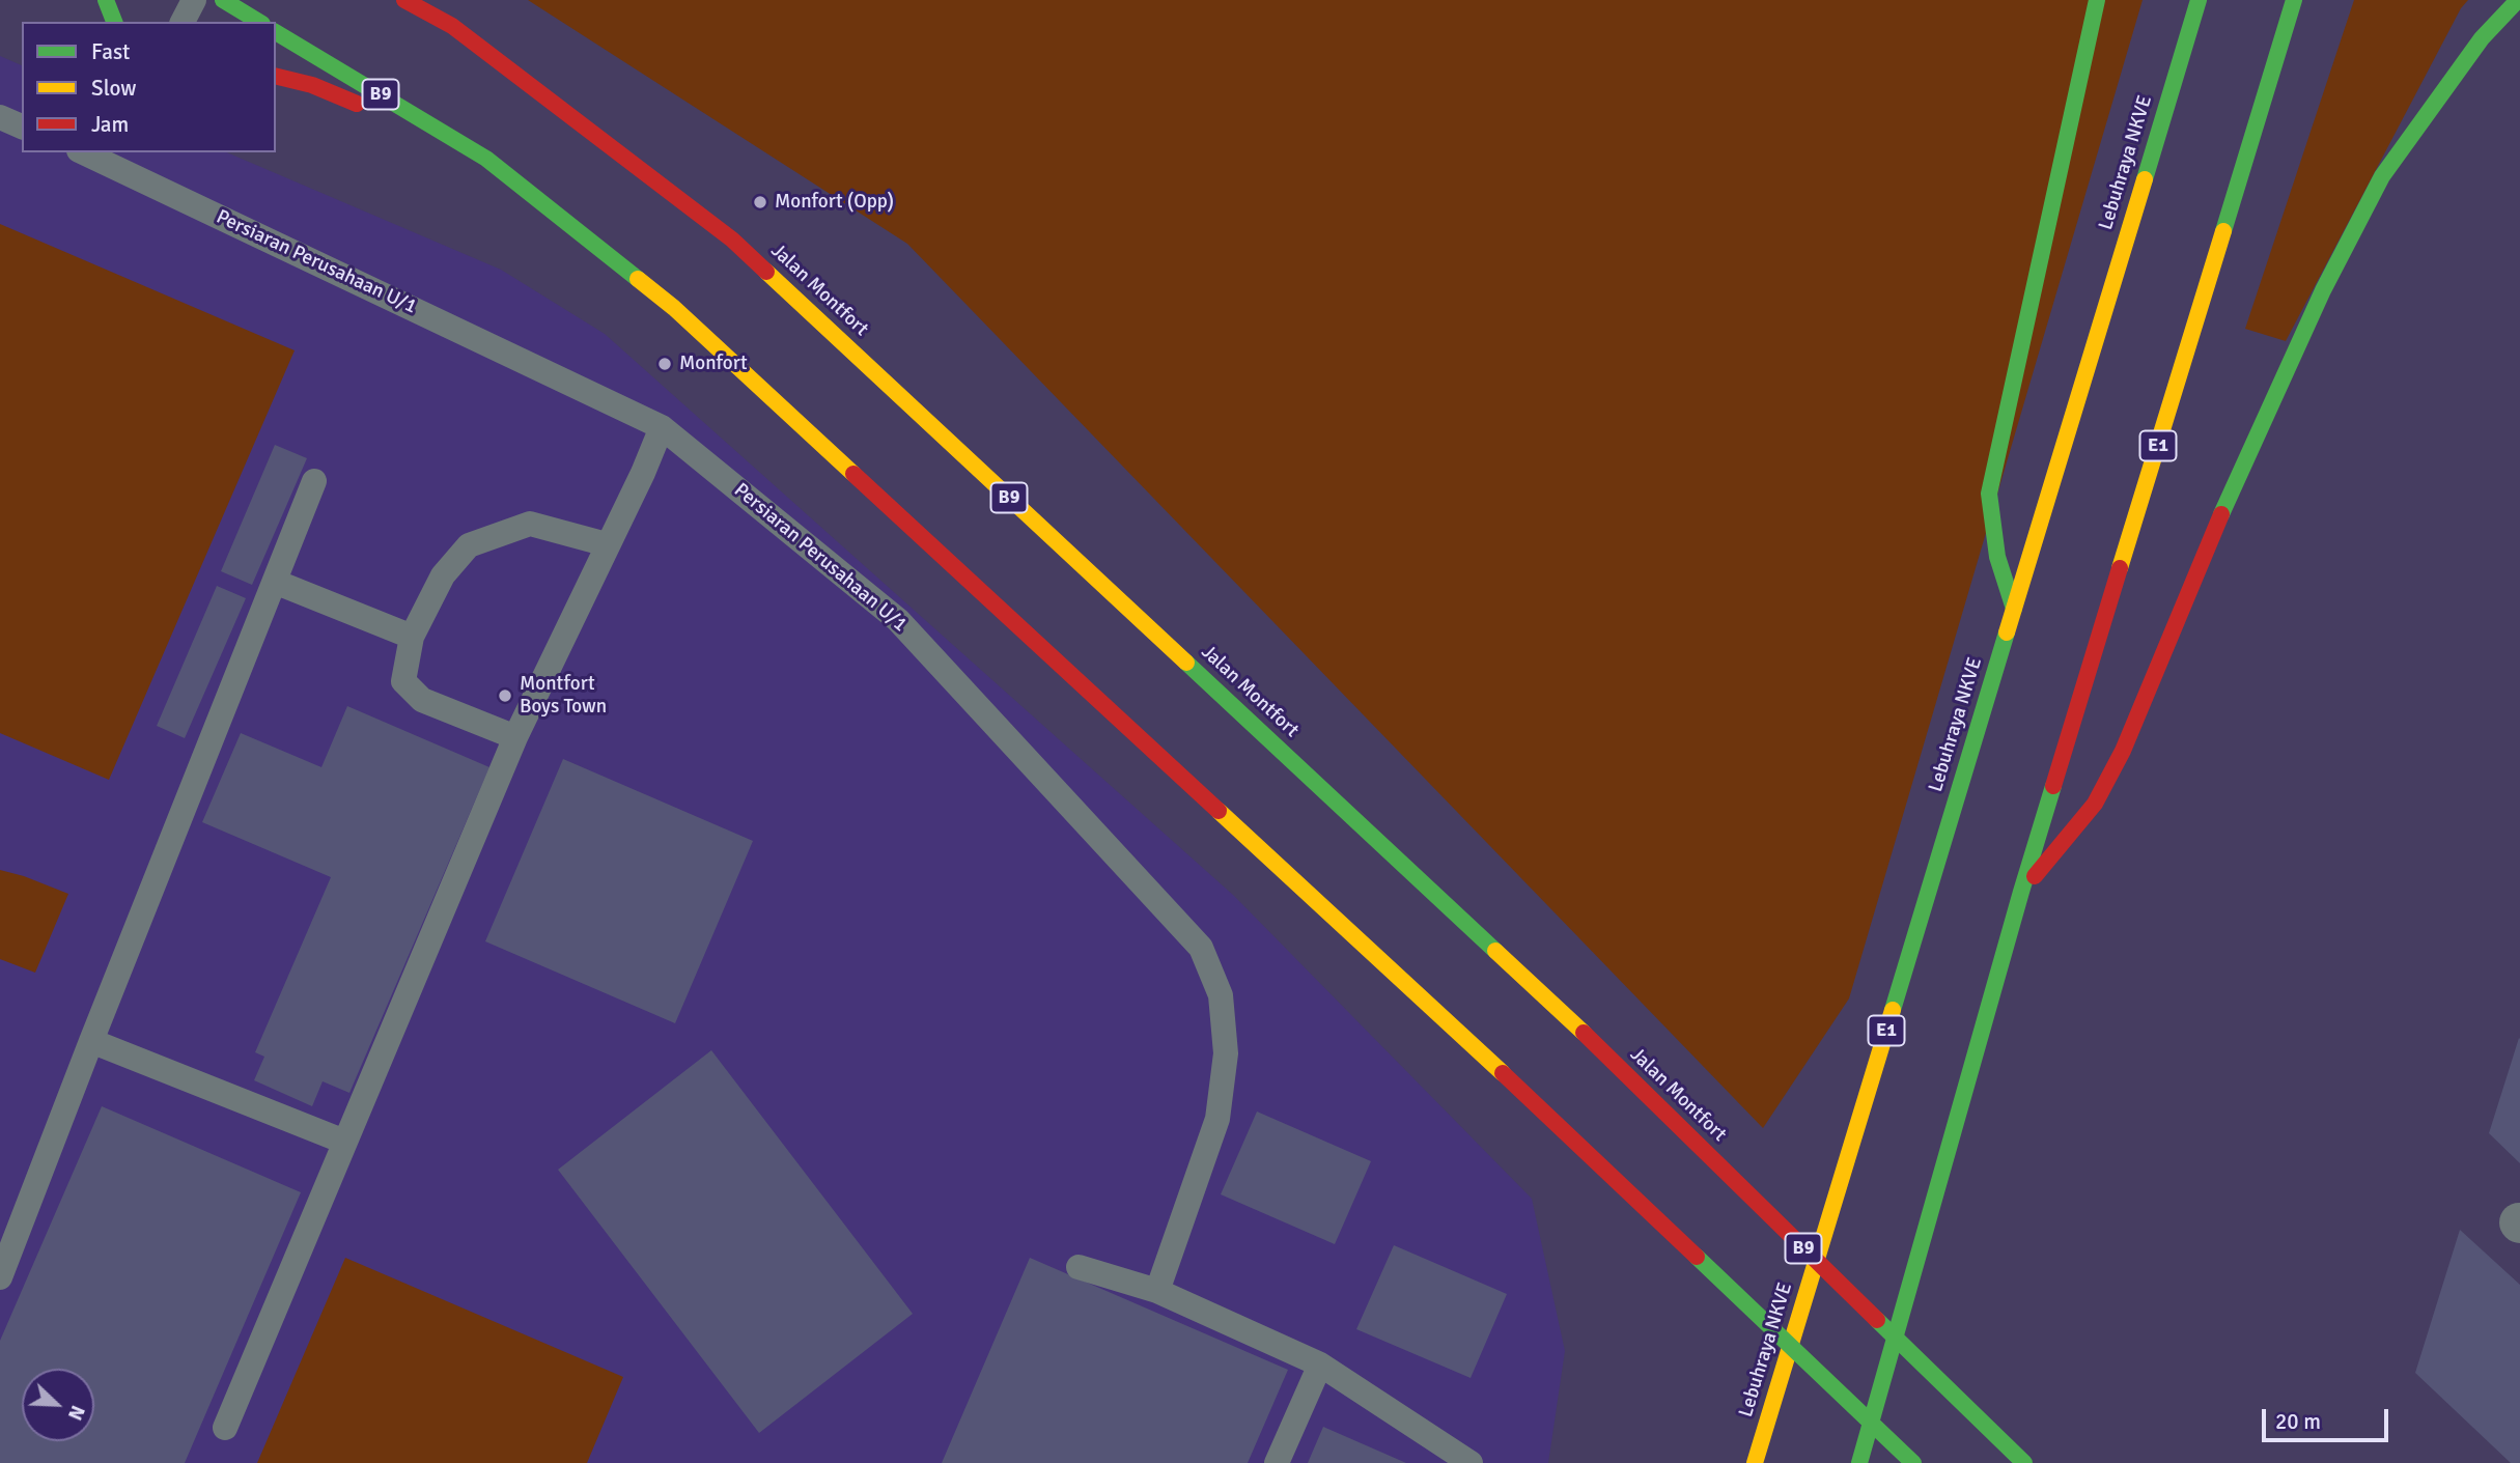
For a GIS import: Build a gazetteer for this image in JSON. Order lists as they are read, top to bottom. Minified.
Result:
{"streets":{"main road":["B9","Lebuhraya NKVE","Jalan Montfort","E1"],"lane":["Persiaran Perusahaan U/1"]},"places":["Monfort (Opp)","Monfort","Montfort Boys Town"],"legend":["Fast","Slow","Jam"],"scale_bar":"20 m","north":"bottom right"}
